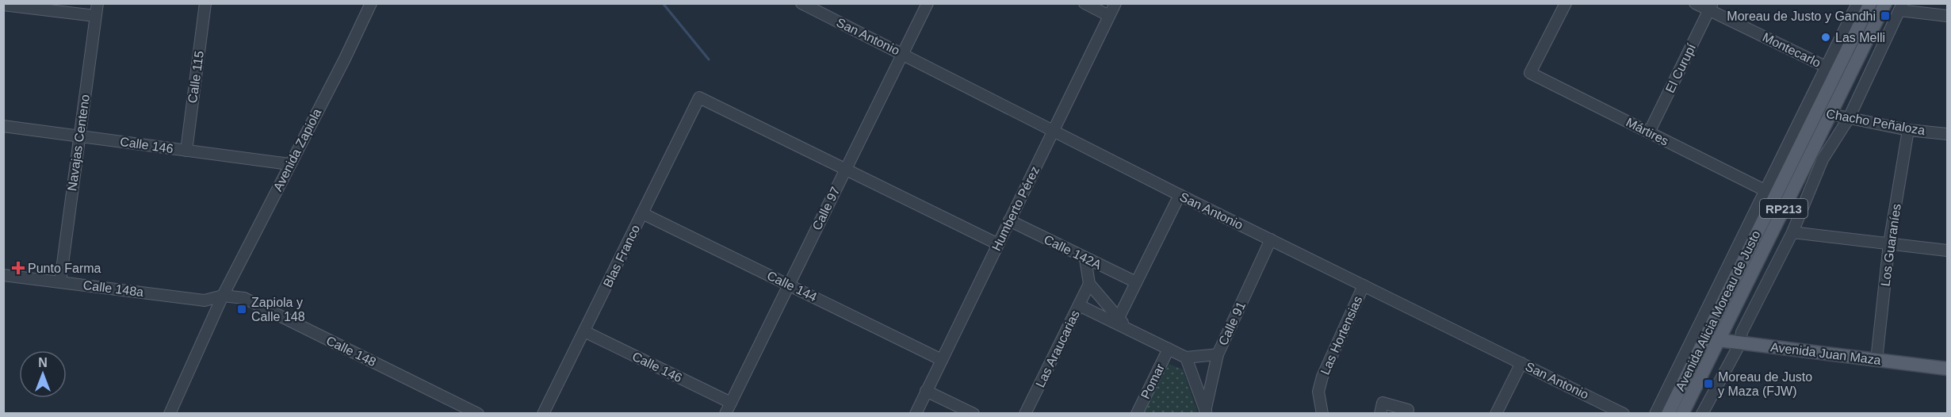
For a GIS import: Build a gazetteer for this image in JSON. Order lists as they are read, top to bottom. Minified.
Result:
{"streets":{"main road":["RP213","Avenida Alicia Moreau de Justo","Avenida Juan Maza"],"street":["San Antonio","Montecarlo","El Curupí","Calle 115","Chacho Peñaloza","Mártires","Navajas Centeno","Calle 146","Avenida Zapiola","Calle 97","Humberto Pérez","Los Guaraníes","Calle 142A","Blas Franco","Calle 144","Calle 148a","Calle 91","Las Hortensias","Las Araucarias","Calle 148","Pomar"]},"crossings":[["San Antonio","Calle 97"],["San Antonio","Humberto Pérez"],["San Antonio","Calle 91"],["San Antonio","Las Hortensias"],["Montecarlo","El Curupí"],["Montecarlo","Avenida Alicia Moreau de Justo"],["El Curupí","Mártires"],["Calle 115","Calle 146"],["Chacho Peñaloza","Los Guaraníes"],["Chacho Peñaloza","Avenida Alicia Moreau de Justo"],["Navajas Centeno","Calle 146"],["Navajas Centeno","Calle 148a"],["Calle 146","Avenida Zapiola"],["Calle 146","Calle 97"],["Calle 146","Blas Franco"],["Avenida Zapiola","Calle 148a"],["Avenida Zapiola","Calle 148"],["Calle 97","Blas Franco"],["Calle 97","Calle 144"],["Humberto Pérez","Calle 142A"],["Humberto Pérez","Calle 144"],["Los Guaraníes","Avenida Juan Maza"],["Blas Franco","Calle 144"],["Calle 148a","Calle 148"],["Avenida Alicia Moreau de Justo","Avenida Juan Maza"]],"places":{"transit":["Moreau de Justo y Gandhi","Zapiola y Calle 148","Moreau de Justo y Maza (FJW)"],"other":["Las Melli"],"health":["Punto Farma"]},"north":"top"}
